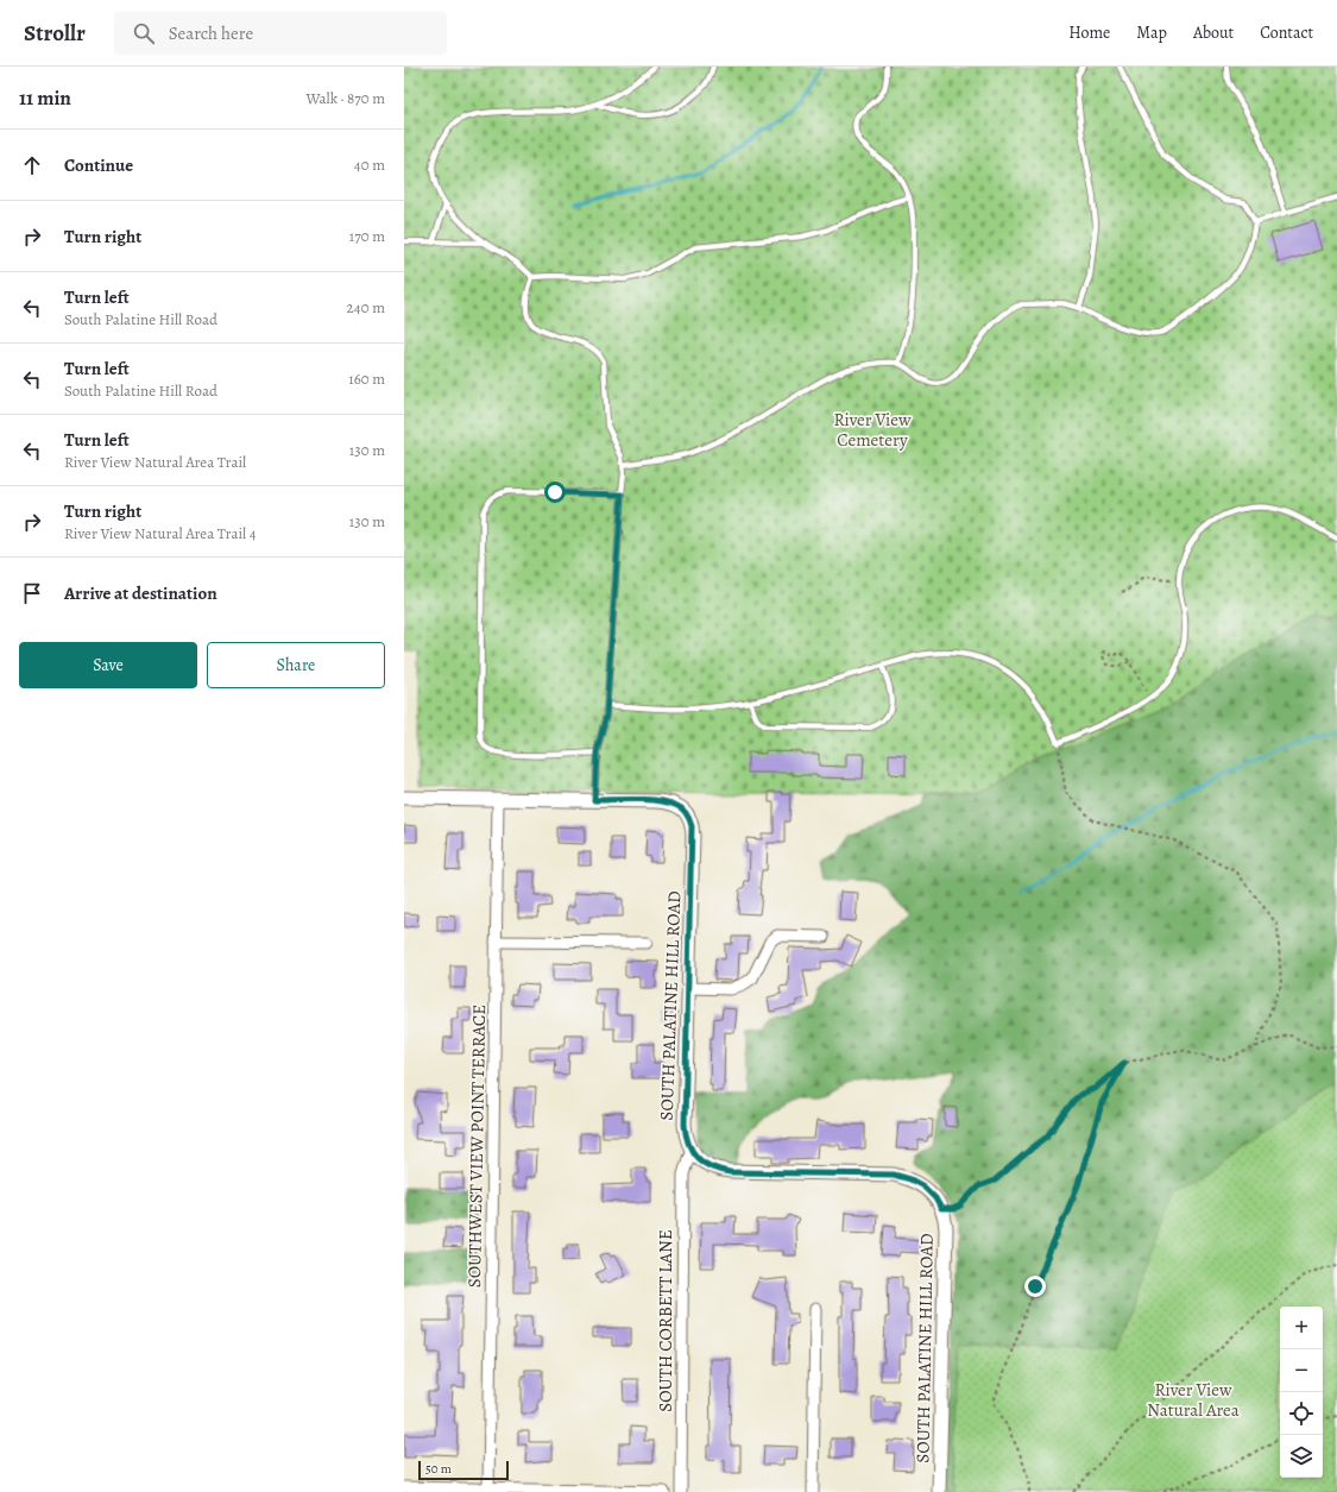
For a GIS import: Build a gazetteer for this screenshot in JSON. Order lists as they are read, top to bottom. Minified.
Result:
{"streets":{"street":["SOUTH PALATINE HILL ROAD","SOUTHWEST VIEW POINT TERRACE","SOUTH CORBETT LANE"]},"crossings":[["SOUTH PALATINE HILL ROAD","SOUTHWEST VIEW POINT TERRACE"],["SOUTH PALATINE HILL ROAD","SOUTH CORBETT LANE"]],"parks":["River View Cemetery","River View Natural Area"],"scale_bar":"50 m","page":{"header":"Strollr","search":"Search here","nav":["Home","Map","About","Contact"],"heading":["11 min","Walk · 870 m"],"list":[["Continue","40 m"],["Turn right","170 m"],["Turn left","South Palatine Hill Road","240 m"],["Turn left","South Palatine Hill Road","160 m"],["Turn left","River View Natural Area Trail","130 m"],["Turn right","River View Natural Area Trail 4","130 m"],"Arrive at destination"],"buttons":["Save","Share"],"map_buttons":["+","−"],"scale":"50 m"}}
